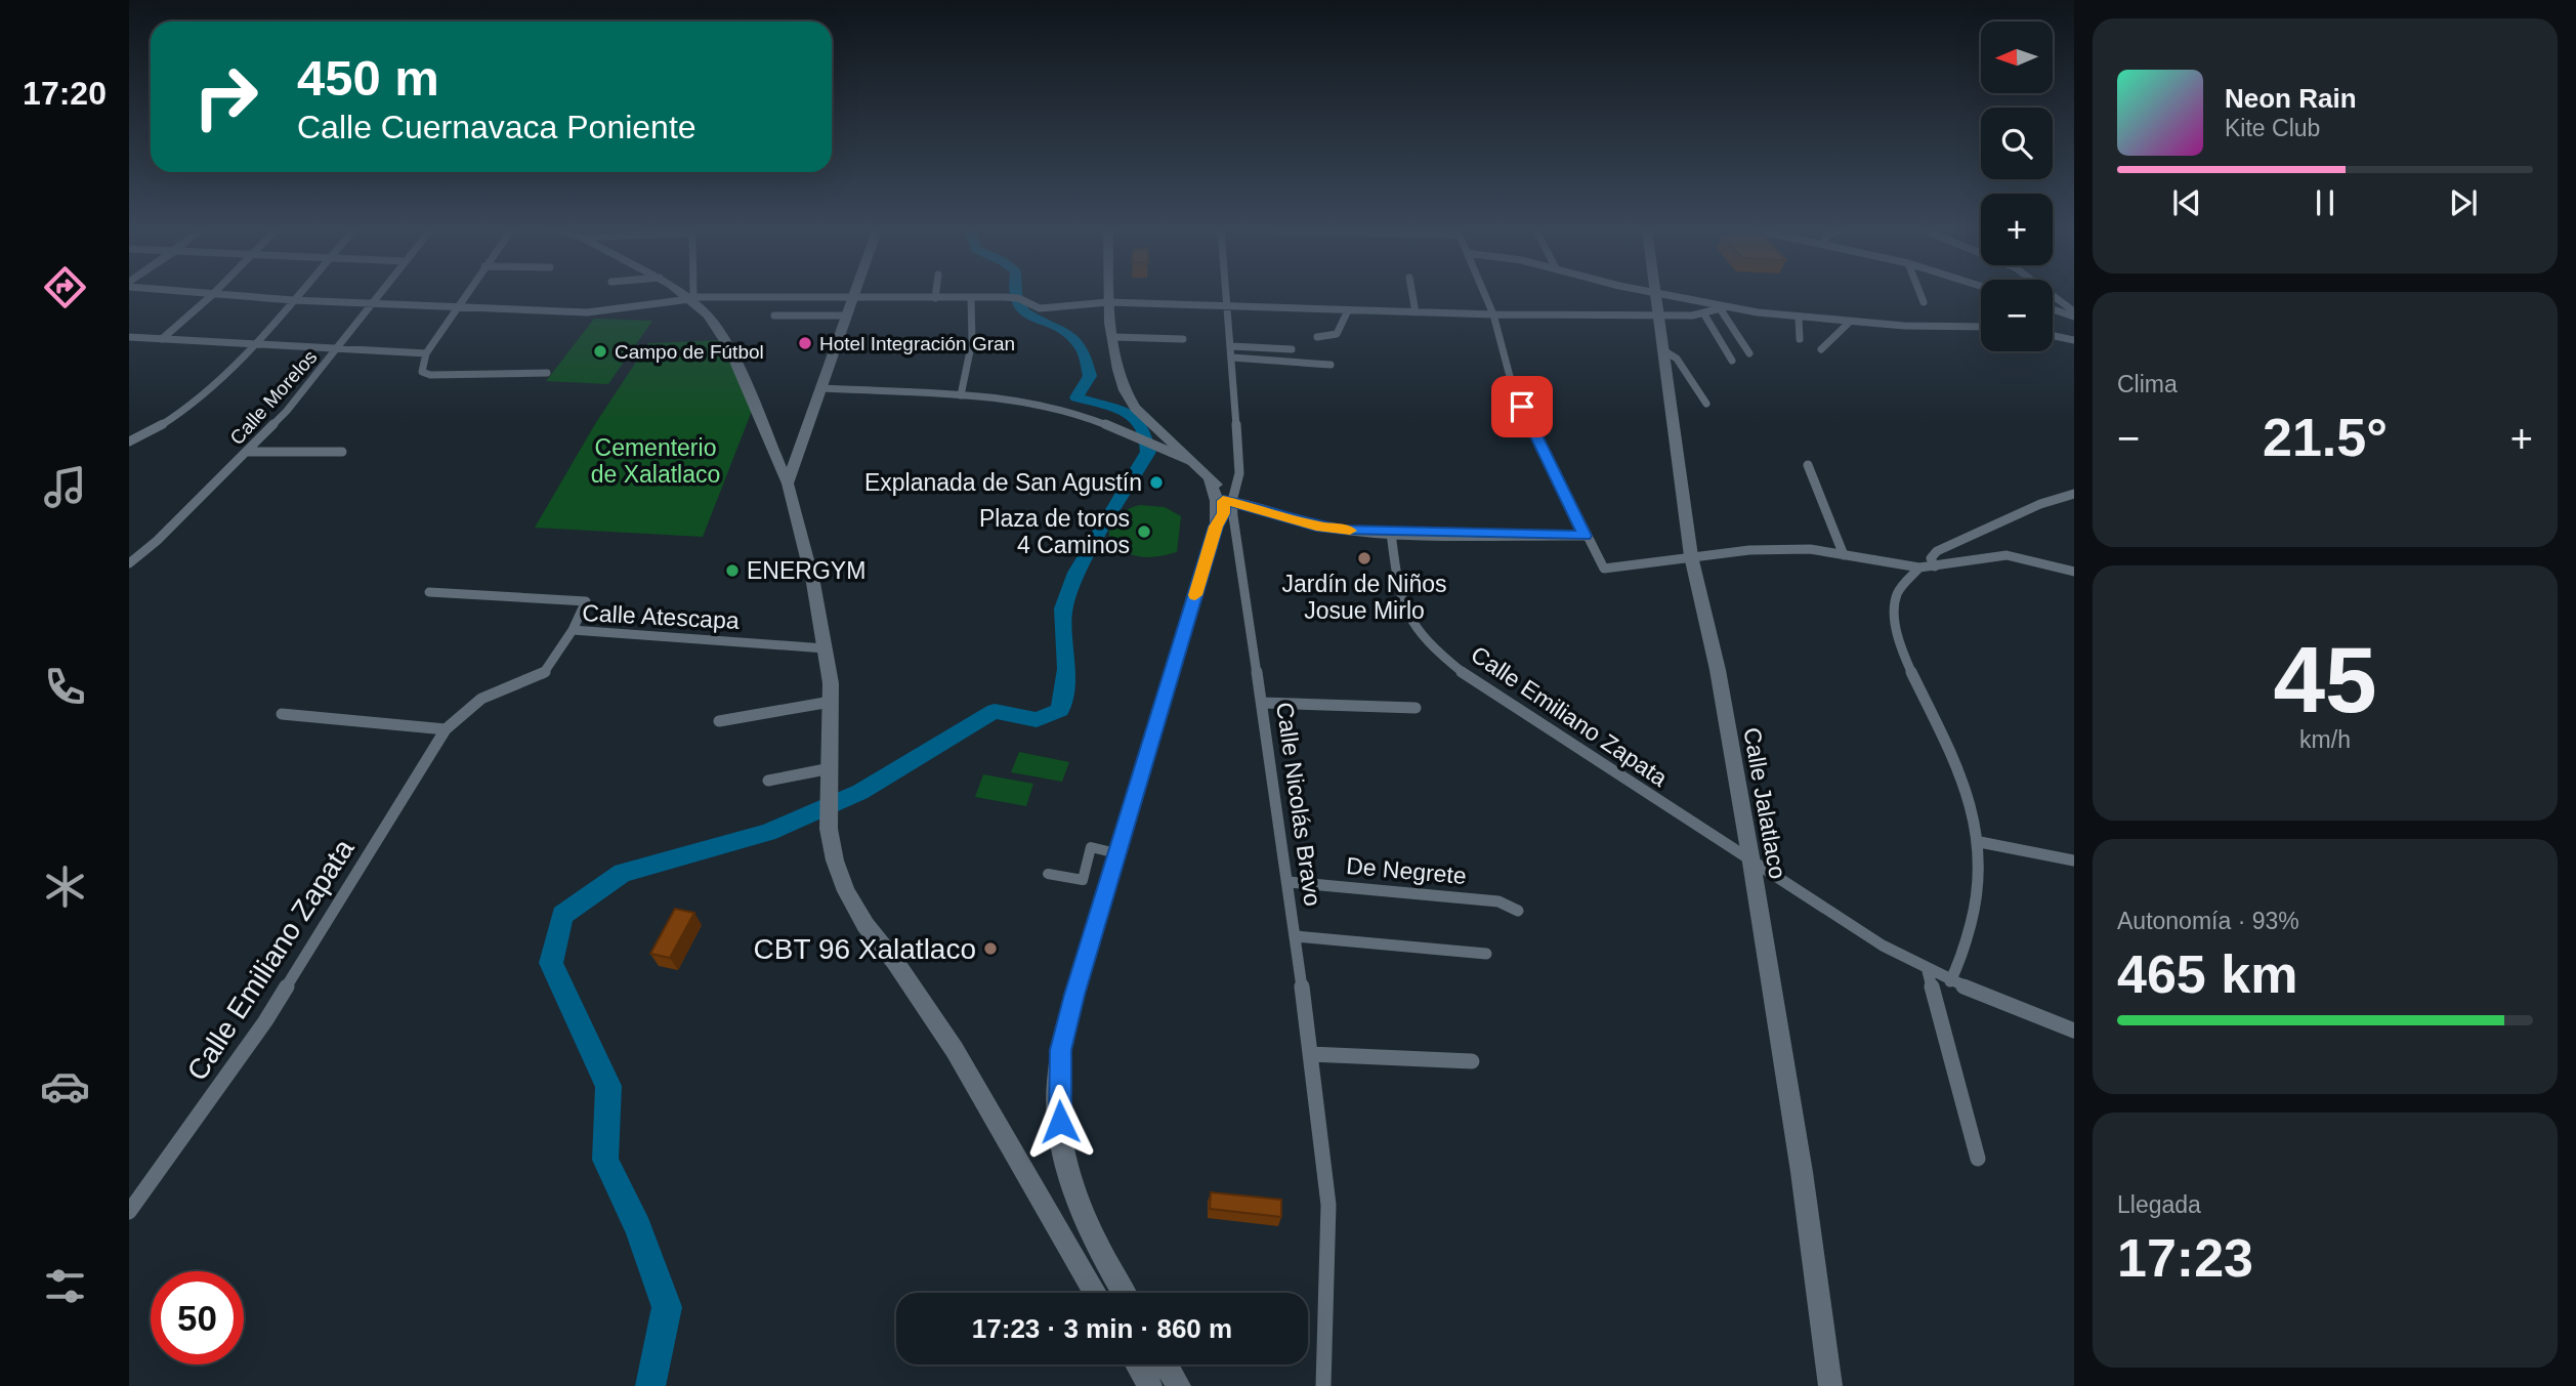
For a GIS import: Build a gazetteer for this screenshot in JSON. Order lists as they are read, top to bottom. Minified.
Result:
{"streets":{"main road":["Calle Jalatlaco"],"street":["Calle Morelos","Calle Atescapa","Calle Emiliano Zapata","Calle Nicolás Bravo","De Negrete"]},"crossings":[["Calle Atescapa","Calle Emiliano Zapata"],["Calle Emiliano Zapata","Calle Jalatlaco"],["Calle Nicolás Bravo","De Negrete"]],"parks":["Cementerio de Xalatlaco"],"places":["Hotel Integración Gran","Campo de Fútbol","Explanada de San Agustín","Plaza de toros 4 Caminos","Jardín de Niños Josue Mirlo","ENERGYM","CBT 96 Xalatlaco"],"north":"left","page":{"tabs":"17:20","map_buttons":["+","−"],"turn":["450 m","Calle Cuernavaca Poniente"],"song":["Neon Rain","Kite Club"],"tile":["Clima",["45","km/h"],["Autonomía · 93%","465 km"],["Llegada","17:23"]],"heat":["−","21.5°","+"],"limit":"50","trip":"17:23 · 3 min · 860 m"}}
